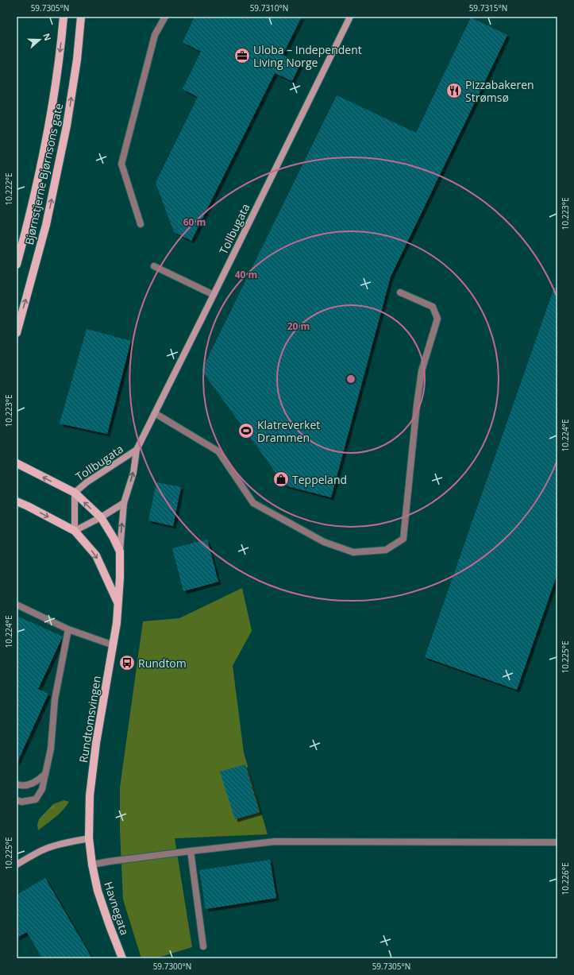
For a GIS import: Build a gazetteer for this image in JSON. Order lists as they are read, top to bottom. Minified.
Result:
{"streets":{"main road":["Bjørnstjerne Bjørnsons gate","Tollbugata","Rundtomsvingen","Havnegata"]},"crossings":[["Tollbugata","Rundtomsvingen"],["Rundtomsvingen","Havnegata"]],"places":{"office":["Uloba – Independent Living Norge"],"restaurant":["Pizzabakeren Strømsø"],"sports":["Klatreverket Drammen"],"shop":["Teppeland"],"bus stop":["Rundtom"]},"north":"right","coordinates":["59.7305°N","59.7310°N","59.7315°N","10.222°E","10.223°E","10.224°E","10.225°E","10.226°E","59.7300°N"],"rings":["60 m","40 m","20 m"]}
